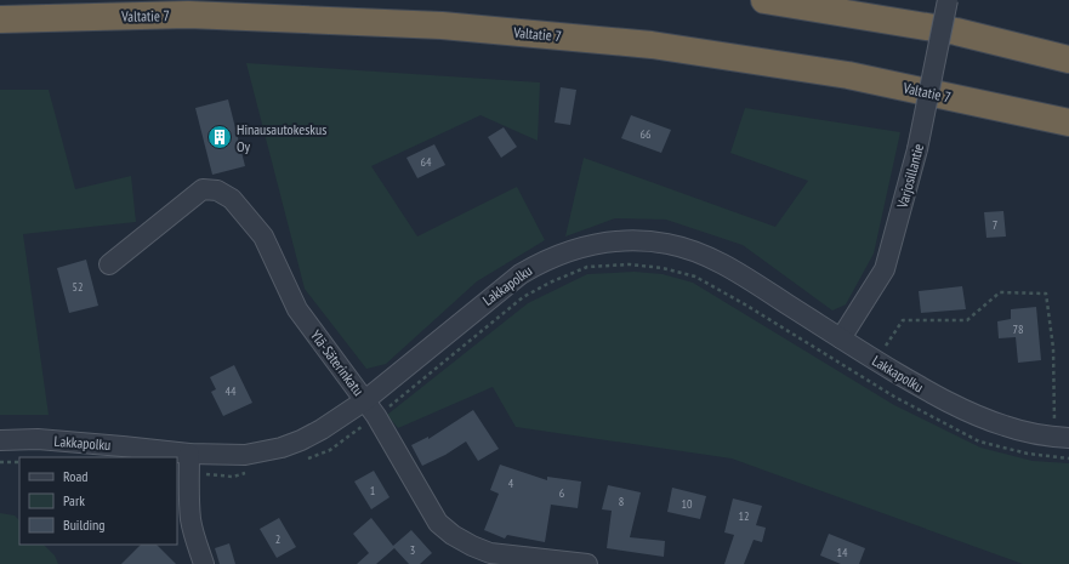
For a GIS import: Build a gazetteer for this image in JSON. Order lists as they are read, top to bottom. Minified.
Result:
{"streets":{"highway":["Valtatie 7"],"street":["Varjosillantie","Lakkapolku","Ylä-Säterinkatu"]},"crossings":[["Varjosillantie","Lakkapolku"],["Lakkapolku","Ylä-Säterinkatu"]],"places":{"building":["Hinausautokeskus Oy"]},"house_numbers":["66","64","7","52","78","44","4","1","6","8","10","12","2","3","14"],"legend":["Road","Park","Building"]}
